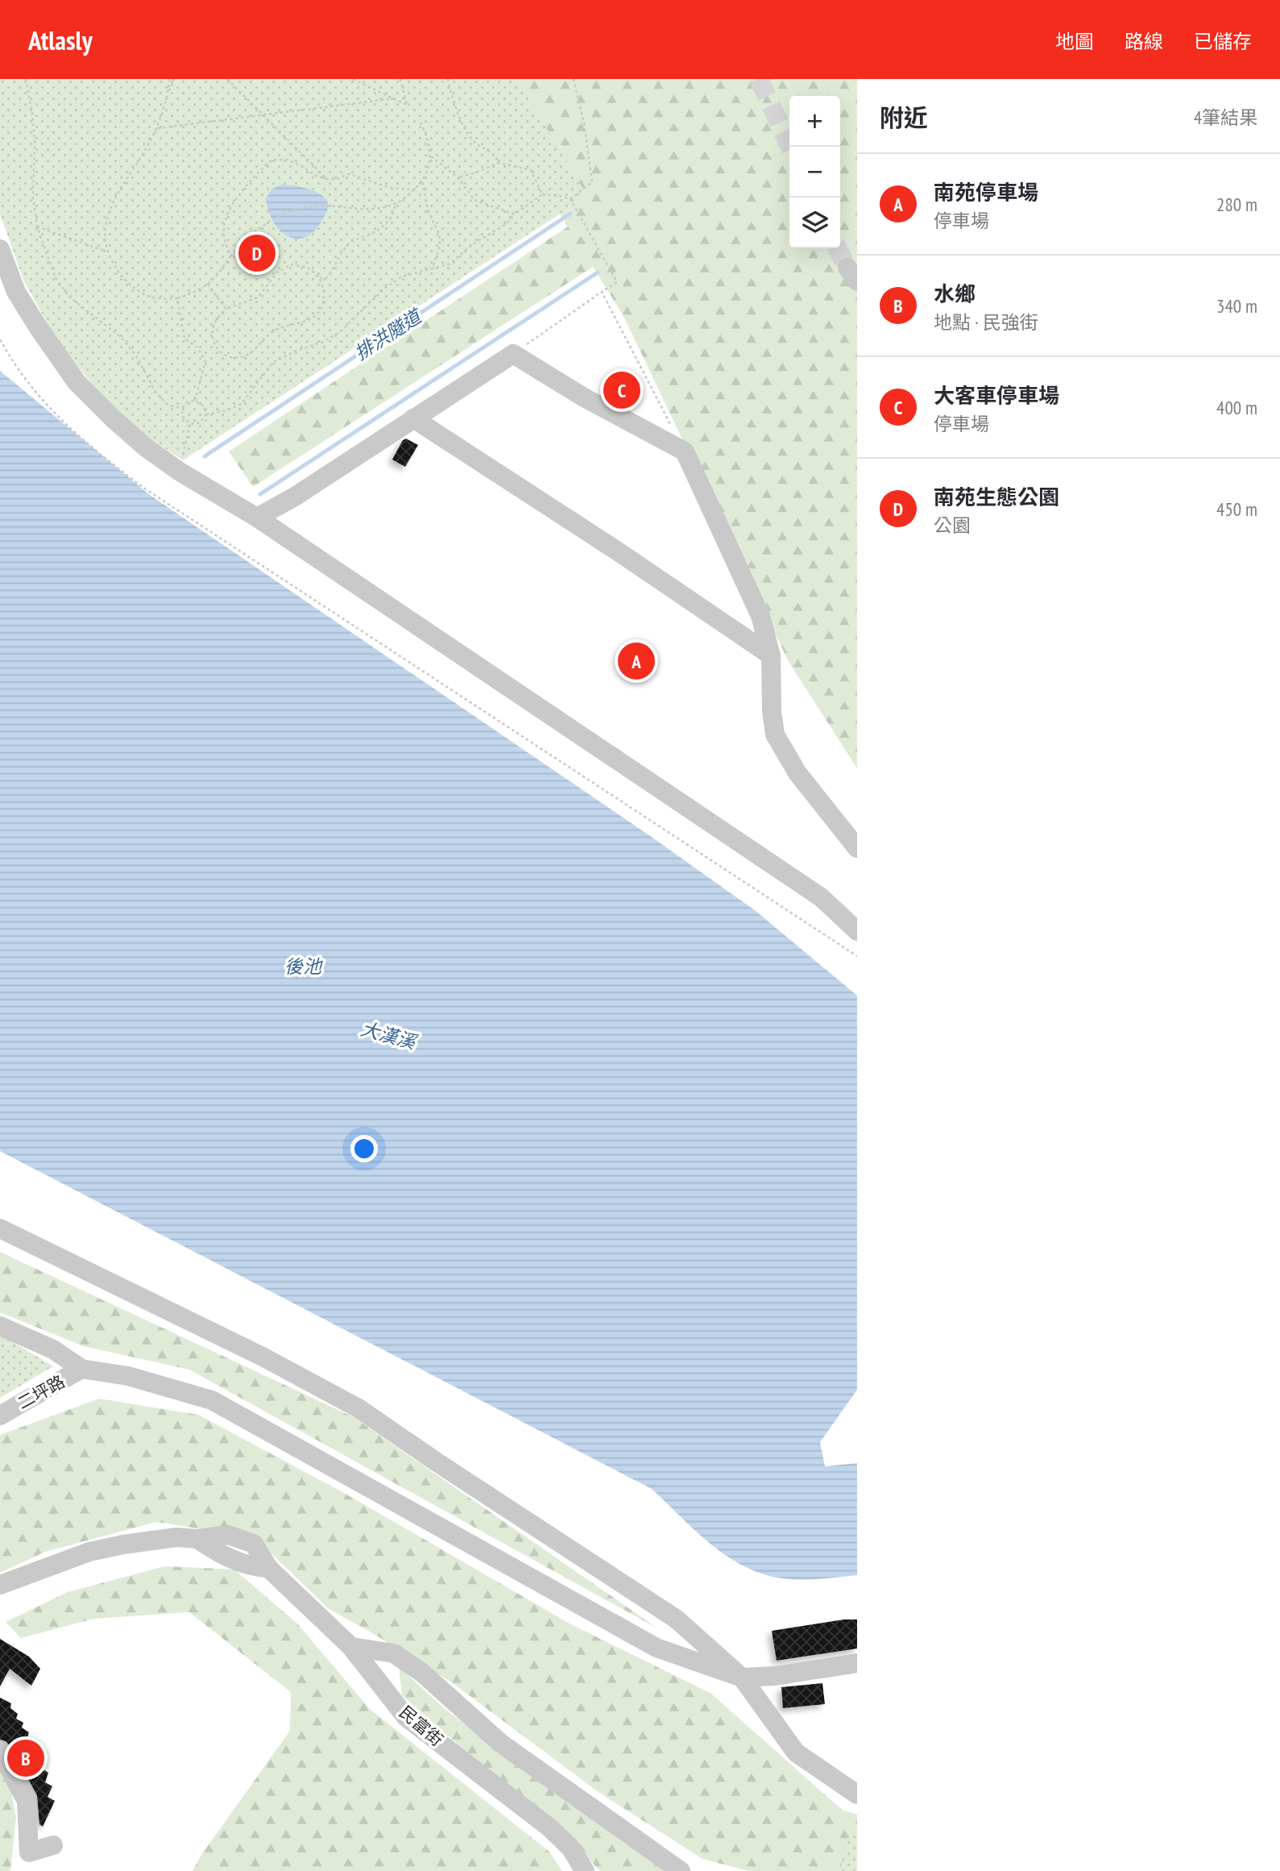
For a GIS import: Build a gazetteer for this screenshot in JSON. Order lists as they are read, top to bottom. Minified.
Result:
{"streets":{"street":["二坪路","民富街"]},"water":["排洪隧道","後池","大漢溪"],"page":{"header":"Atlasly","nav":["地圖","路線","已儲存"],"heading":["附近","4筆結果"],"map_buttons":["+","−"],"list":[{"mark":"A","name":"南苑停車場","note":"停車場","value":"280 m"},{"mark":"B","name":"水鄉","note":"地點 · 民強街","value":"340 m"},{"mark":"C","name":"大客車停車場","note":"停車場","value":"400 m"},{"mark":"D","name":"南苑生態公園","note":"公園","value":"450 m"}],"pins":["D","C","A","B"]}}
